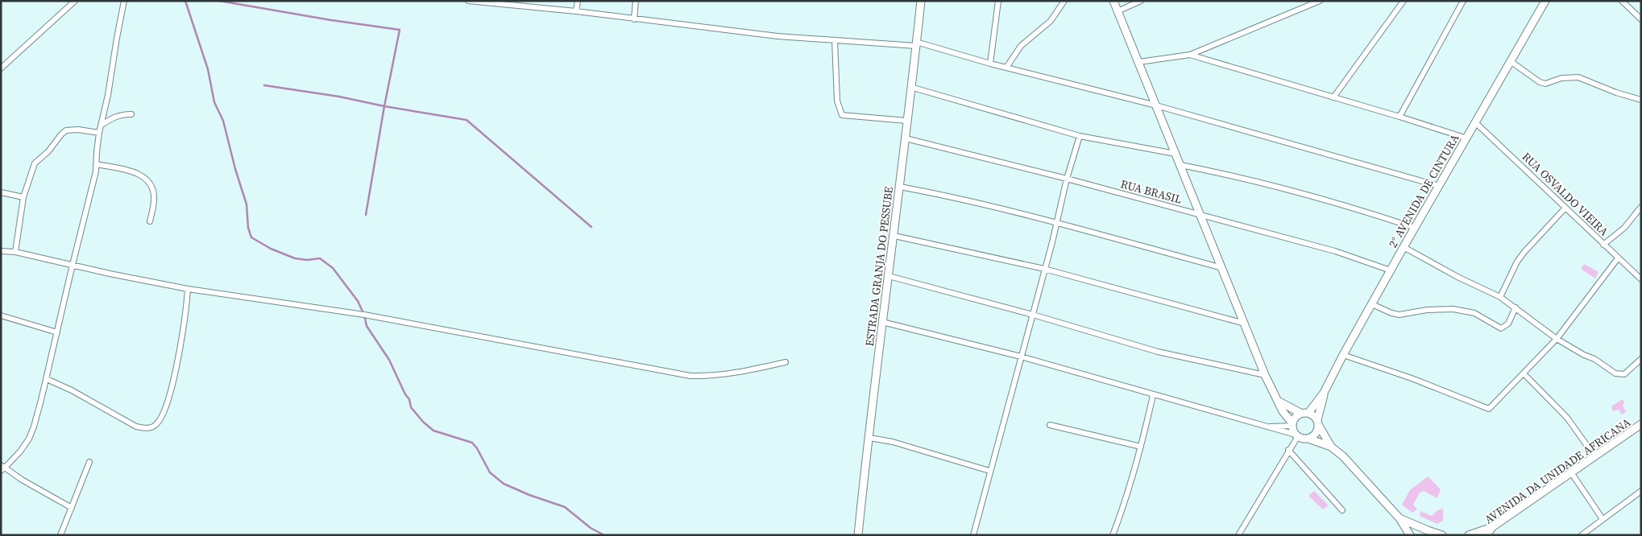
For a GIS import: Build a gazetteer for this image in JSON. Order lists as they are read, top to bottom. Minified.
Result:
{"streets":{"street":["2° AVENIDA DE CINTURA","RUA BRASIL","RUA OSVALDO VIEIRA","ESTRADA GRANJA DO PESSUBE","AVENIDA DA UNIDADE AFRICANA"]},"crossings":[["2° AVENIDA DE CINTURA","RUA BRASIL"],["2° AVENIDA DE CINTURA","RUA OSVALDO VIEIRA"],["RUA BRASIL","ESTRADA GRANJA DO PESSUBE"]]}
